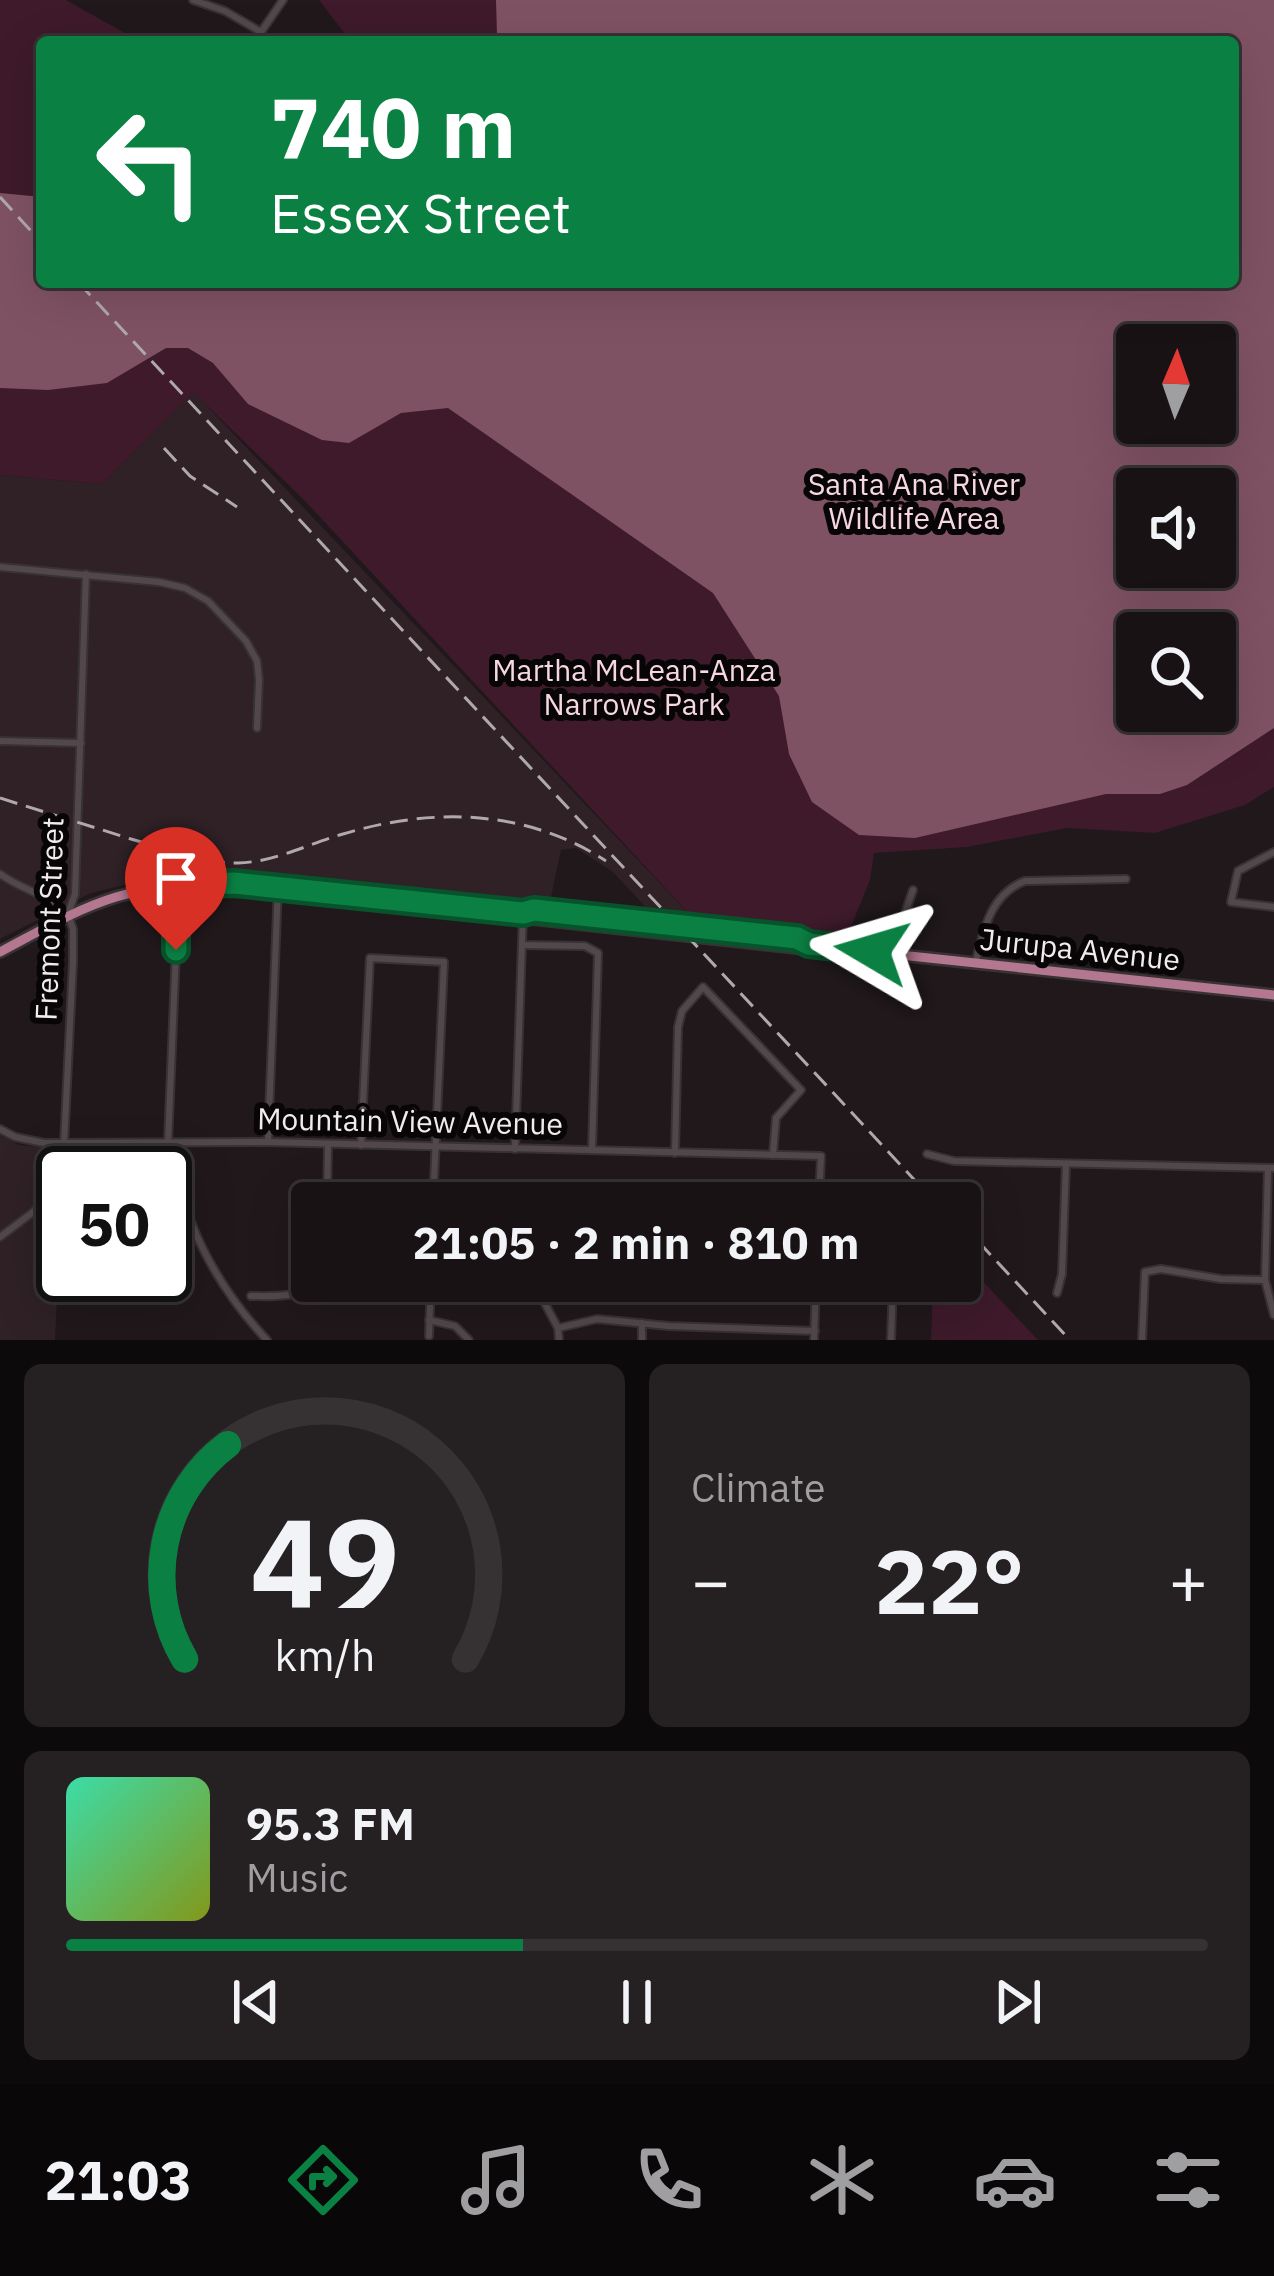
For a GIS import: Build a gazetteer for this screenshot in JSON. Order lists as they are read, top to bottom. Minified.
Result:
{"streets":{"main road":["Jurupa Avenue"],"street":["Fremont Street","Mountain View Avenue"]},"crossings":[["Fremont Street","Jurupa Avenue"],["Fremont Street","Mountain View Avenue"]],"parks":["Santa Ana River Wildlife Area","Martha McLean-Anza Narrows Park"],"north":"top","page":{"turn":["740 m","Essex Street"],"limit":"50","trip":"21:05 · 2 min · 810 m","tile":"Climate","heat":["−","22°","+"],"song":["95.3 FM","Music"],"tabs":"21:03","gauge":["49","km/h"]}}
